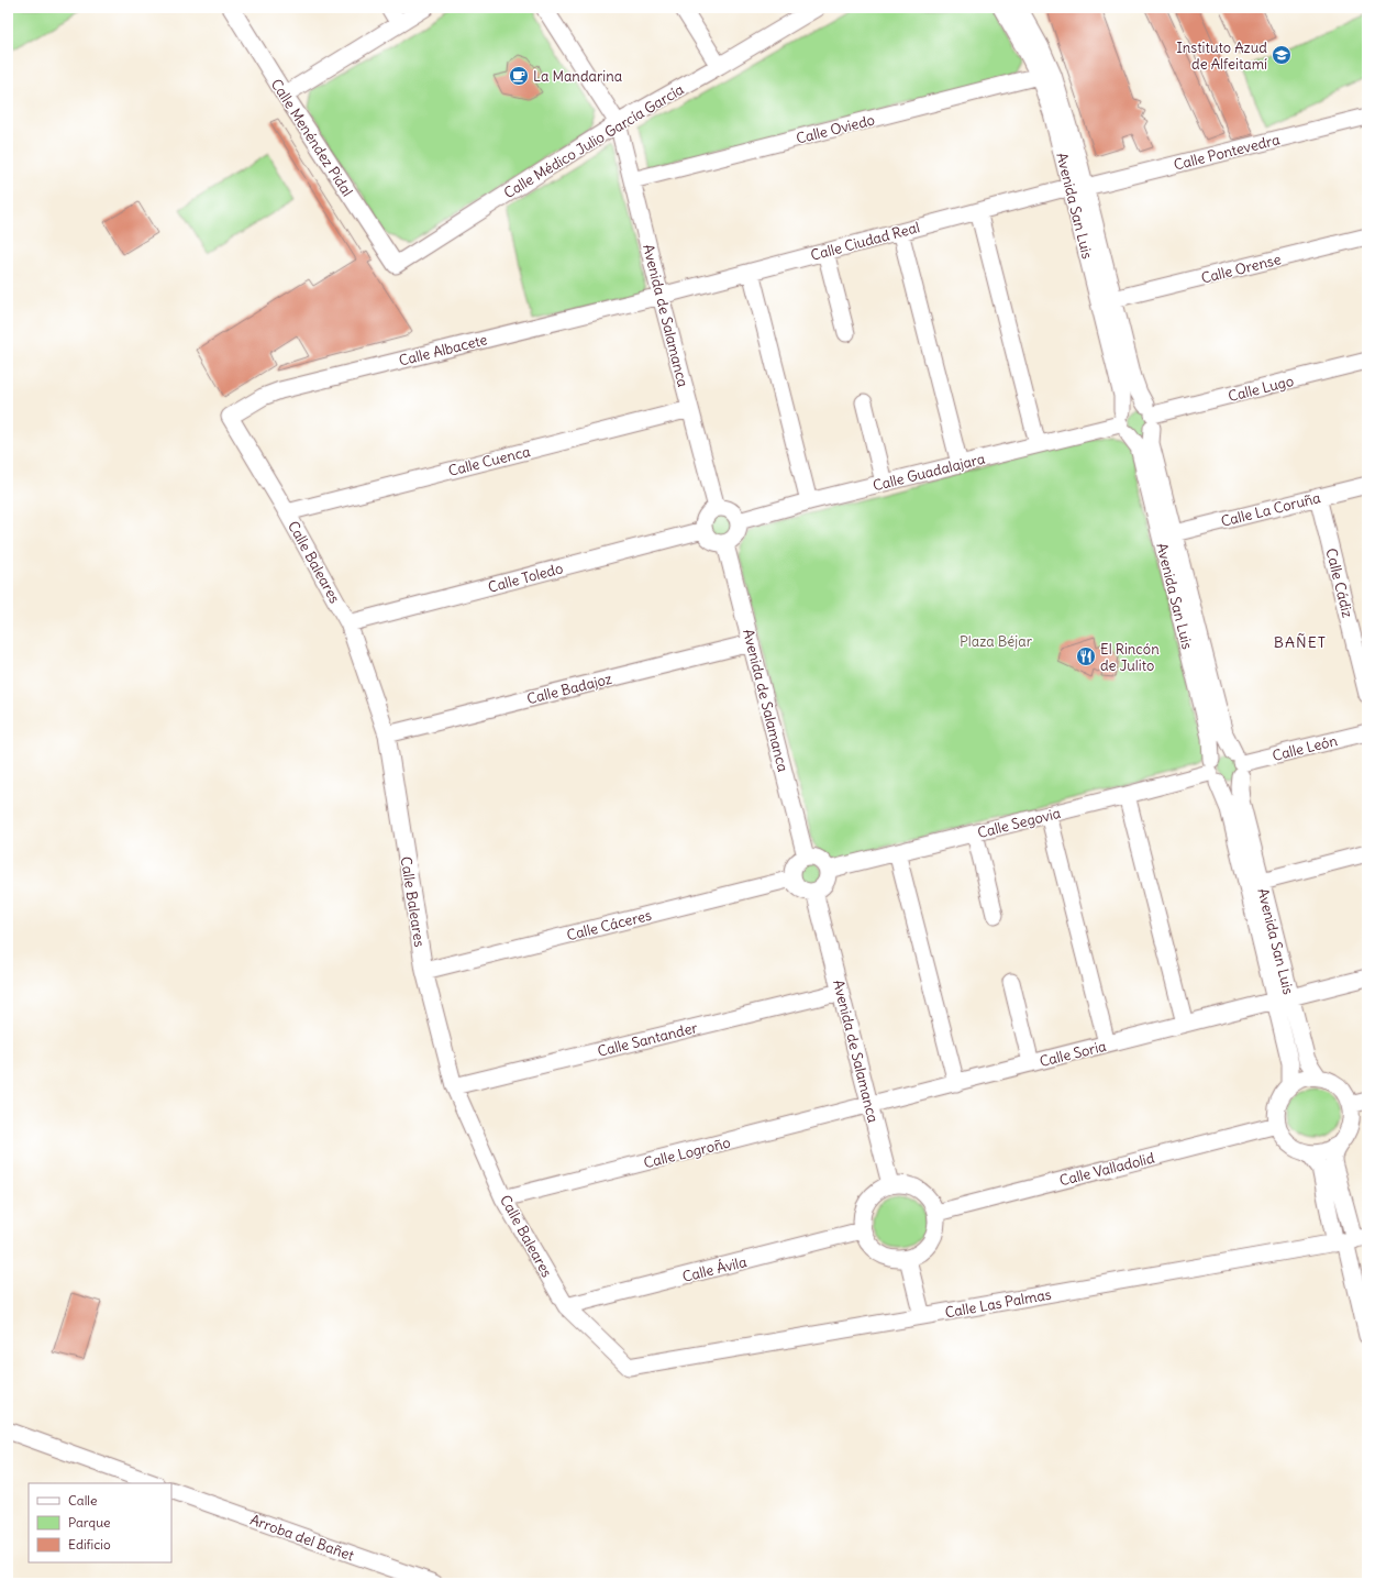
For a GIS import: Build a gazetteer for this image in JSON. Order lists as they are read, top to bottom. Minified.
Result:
{"streets":{"street":["Calle Oviedo","Calle Menéndez Pidal","Calle Médico Julio García García","Calle Pontevedra","Avenida San Luis","Calle Ciudad Real","Calle Orense","Avenida de Salamanca","Calle Albacete","Calle Lugo","Calle Cuenca","Calle Guadalajara","Calle La Coruña","Calle Baleares","Calle Toledo","Calle Cádiz","Calle Badajoz","Calle León","Calle Segovia","Calle Cáceres","Calle Santander","Calle Soria","Calle Logroño","Calle Valladolid","Calle Ávila","Calle Las Palmas","Arroba del Bañet"]},"crossings":[["Calle Oviedo","Avenida San Luis"],["Calle Oviedo","Avenida de Salamanca"],["Calle Menéndez Pidal","Calle Médico Julio García García"],["Calle Médico Julio García García","Avenida de Salamanca"],["Calle Pontevedra","Avenida San Luis"],["Calle Pontevedra","Calle Ciudad Real"],["Avenida San Luis","Calle Ciudad Real"],["Avenida San Luis","Calle Orense"],["Avenida San Luis","Calle Lugo"],["Avenida San Luis","Calle Guadalajara"],["Avenida San Luis","Calle La Coruña"],["Avenida San Luis","Calle León"],["Avenida San Luis","Calle Segovia"],["Avenida San Luis","Calle Soria"],["Avenida San Luis","Calle Valladolid"],["Calle Ciudad Real","Avenida de Salamanca"],["Calle Ciudad Real","Calle Albacete"],["Avenida de Salamanca","Calle Albacete"],["Avenida de Salamanca","Calle Cuenca"],["Avenida de Salamanca","Calle Guadalajara"],["Avenida de Salamanca","Calle Toledo"],["Avenida de Salamanca","Calle Badajoz"],["Avenida de Salamanca","Calle Segovia"],["Avenida de Salamanca","Calle Cáceres"],["Avenida de Salamanca","Calle Santander"],["Avenida de Salamanca","Calle Soria"],["Avenida de Salamanca","Calle Logroño"],["Avenida de Salamanca","Calle Valladolid"],["Avenida de Salamanca","Calle Ávila"],["Calle Albacete","Calle Baleares"],["Calle Lugo","Calle Guadalajara"],["Calle Cuenca","Calle Baleares"],["Calle Guadalajara","Calle Toledo"],["Calle La Coruña","Calle Cádiz"],["Calle Baleares","Calle Toledo"],["Calle Baleares","Calle Badajoz"],["Calle Baleares","Calle Cáceres"],["Calle Baleares","Calle Santander"],["Calle Baleares","Calle Logroño"],["Calle Baleares","Calle Ávila"],["Calle Baleares","Calle Las Palmas"],["Calle León","Calle Segovia"],["Calle Segovia","Calle Cáceres"],["Calle Soria","Calle Logroño"],["Calle Valladolid","Calle Ávila"]],"districts":["BAÑET"],"parks":["Plaza Béjar"],"places":{"school or university":["Instituto Azud de Alfeitamí"],"cafe":["La Mandarina"],"restaurant":["El Rincón de Julito"]},"legend":["Calle","Parque","Edificio"]}
